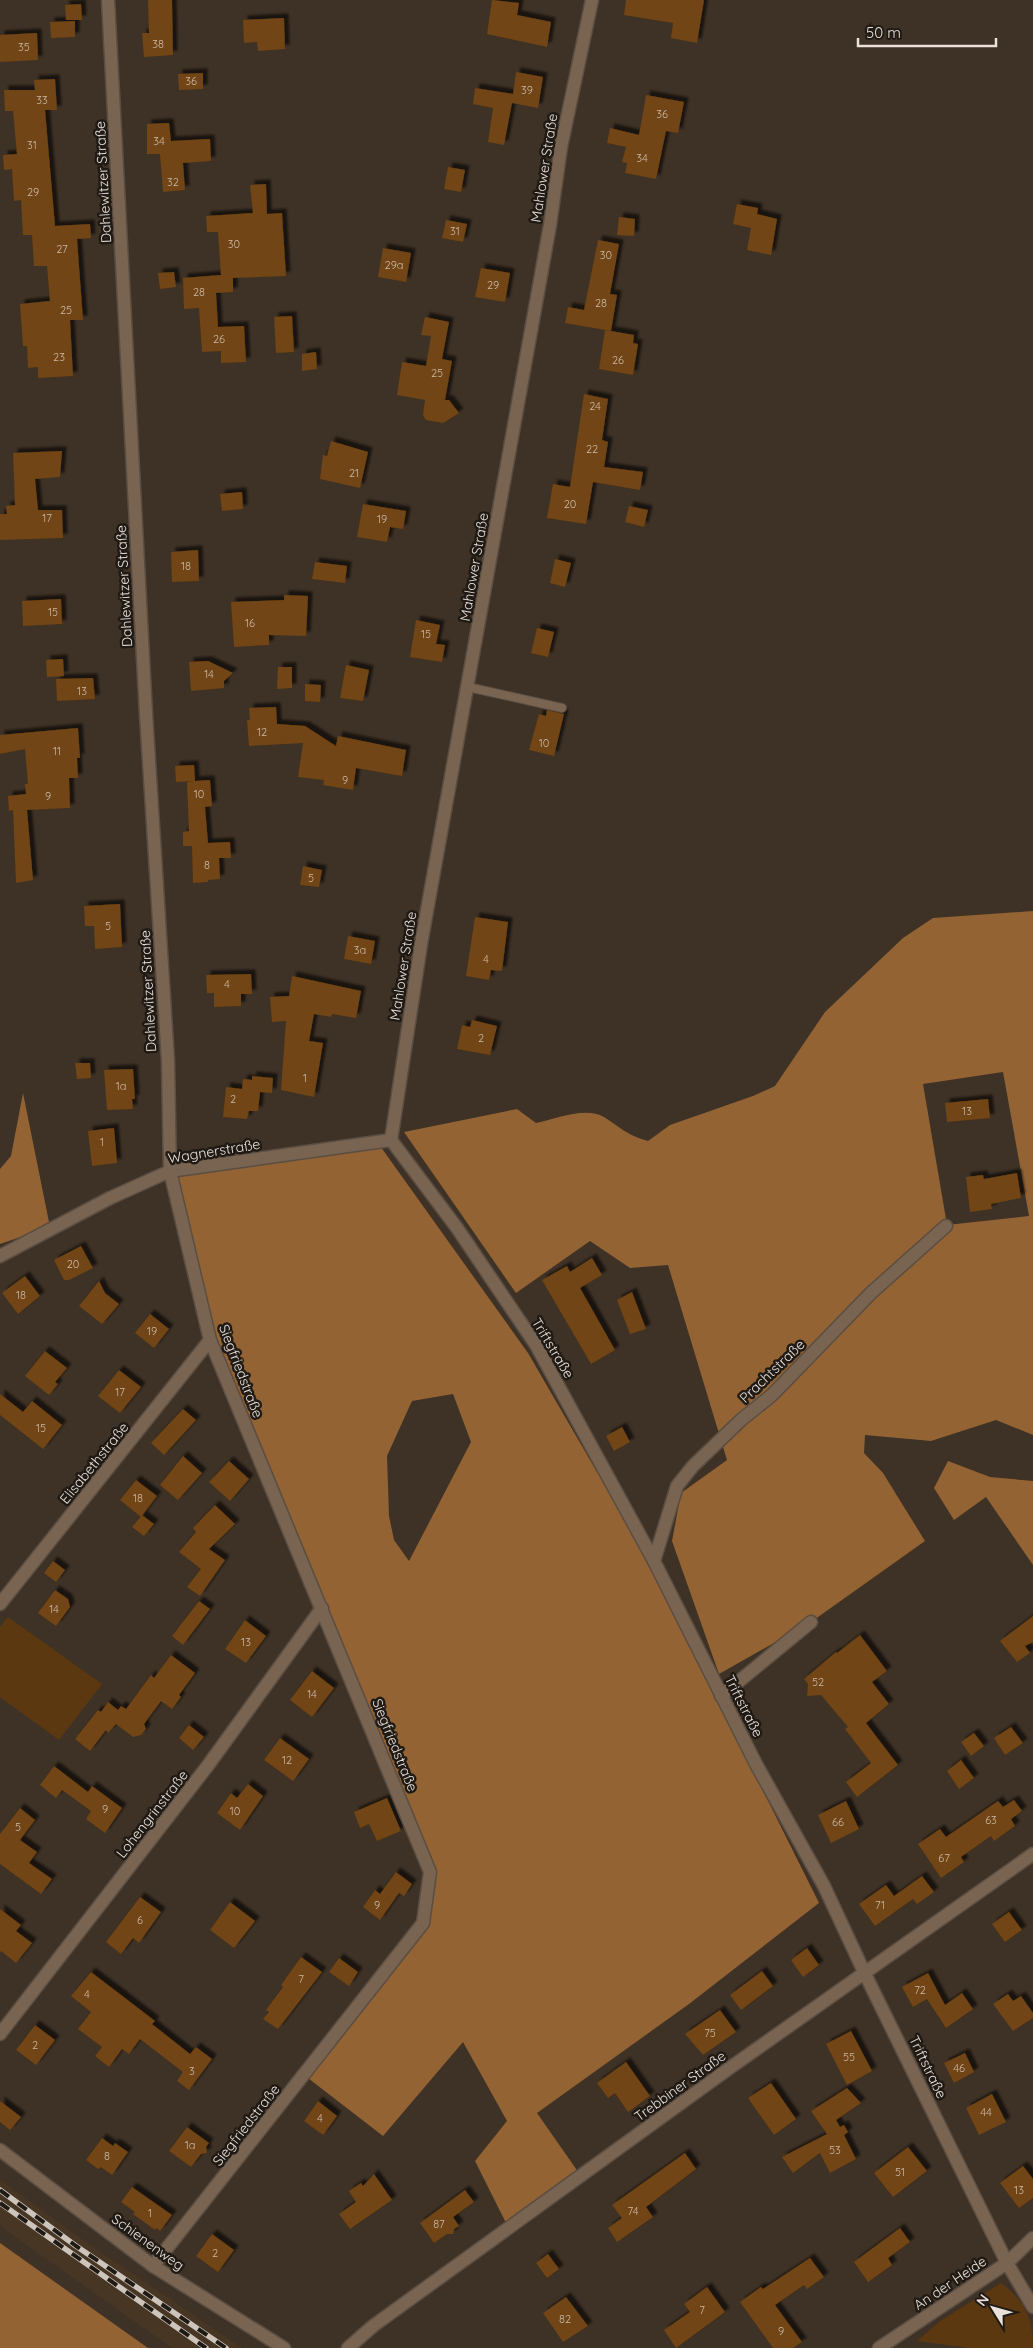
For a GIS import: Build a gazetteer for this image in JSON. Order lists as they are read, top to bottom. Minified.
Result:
{"streets":{"street":["Mahlower Straße","Dahlewitzer Straße","Wagnerstraße","Triftstraße","Siegfriedstraße","Prachtstraße","Elisabethstraße","Lohengrinstraße","Trebbiner Straße","Schienenweg","An der Heide"]},"crossings":[["Mahlower Straße","Wagnerstraße"],["Mahlower Straße","Triftstraße"],["Dahlewitzer Straße","Wagnerstraße"],["Dahlewitzer Straße","Siegfriedstraße"],["Wagnerstraße","Triftstraße"],["Wagnerstraße","Siegfriedstraße"],["Triftstraße","Prachtstraße"],["Triftstraße","Trebbiner Straße"],["Triftstraße","An der Heide"],["Siegfriedstraße","Elisabethstraße"],["Siegfriedstraße","Lohengrinstraße"],["Siegfriedstraße","Schienenweg"]],"house_numbers":["38","35","36","39","33","36","34","31","34","32","29","31","30","27","30","29a","29","28","28","25","26","23","26","25","24","22","21","20","17","19","18","15","16","15","14","13","12","10","11","9","10","9","8","5","5","3a","4","4","2","1","1a","2","13","1","20","18","19","17","15","18","14","13","52","14","12","9","10","63","66","5","67","9","71","6","7","72","4","75","2","55","46","3","44","4","1a","53","8","51","13","74","1","87","2","7","82","9"],"scale_bar":"50 m","north":"top left"}
